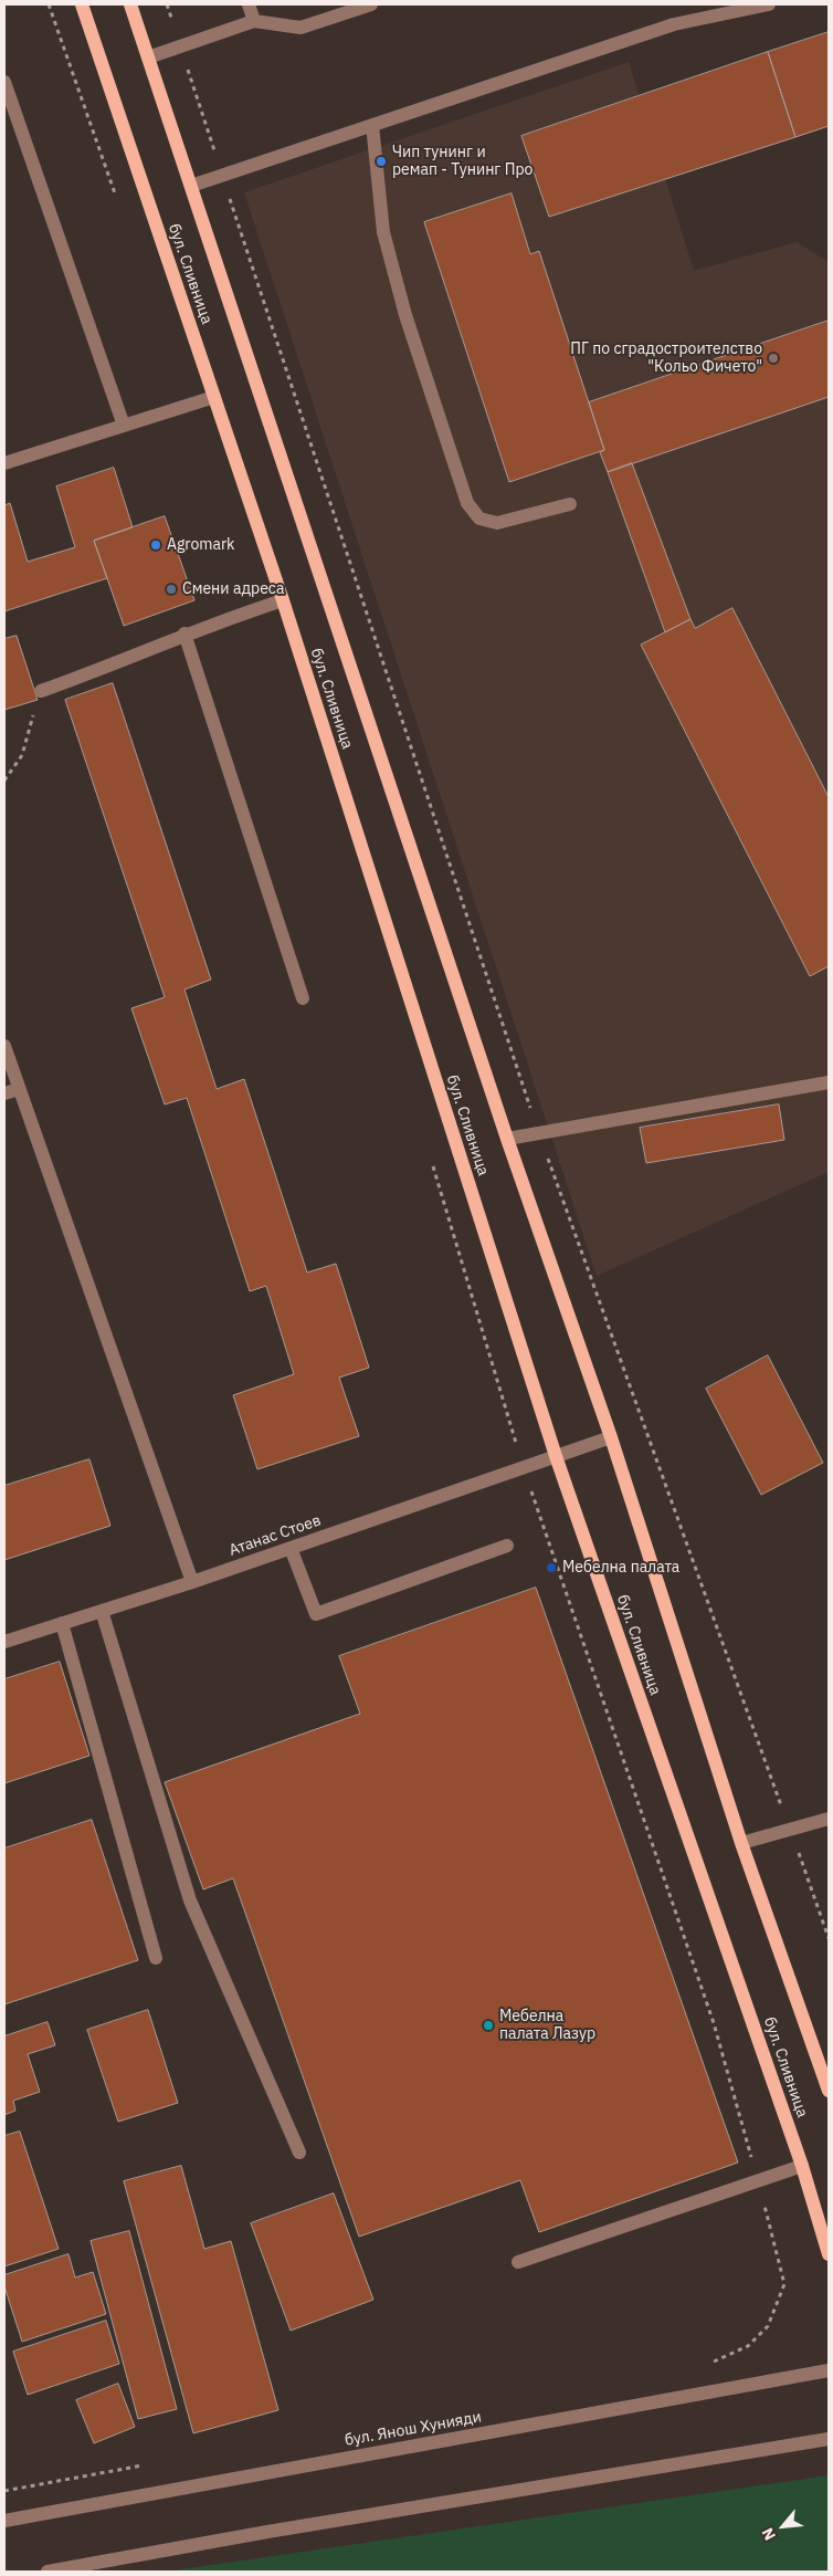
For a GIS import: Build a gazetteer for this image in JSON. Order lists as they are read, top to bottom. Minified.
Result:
{"streets":{"main road":["бул. Сливница"],"street":["Атанас Стоев","бул. Янош Хунияди"]},"crossings":[["бул. Сливница","Атанас Стоев"]],"places":["Чип тунинг и ремап - Тунинг Про","ПГ по сградостроителство \"Кольо Фичето\"","Agromark","Смени адреса","Мебелна палата","Мебелна палата Лазур"],"north":"bottom left"}
